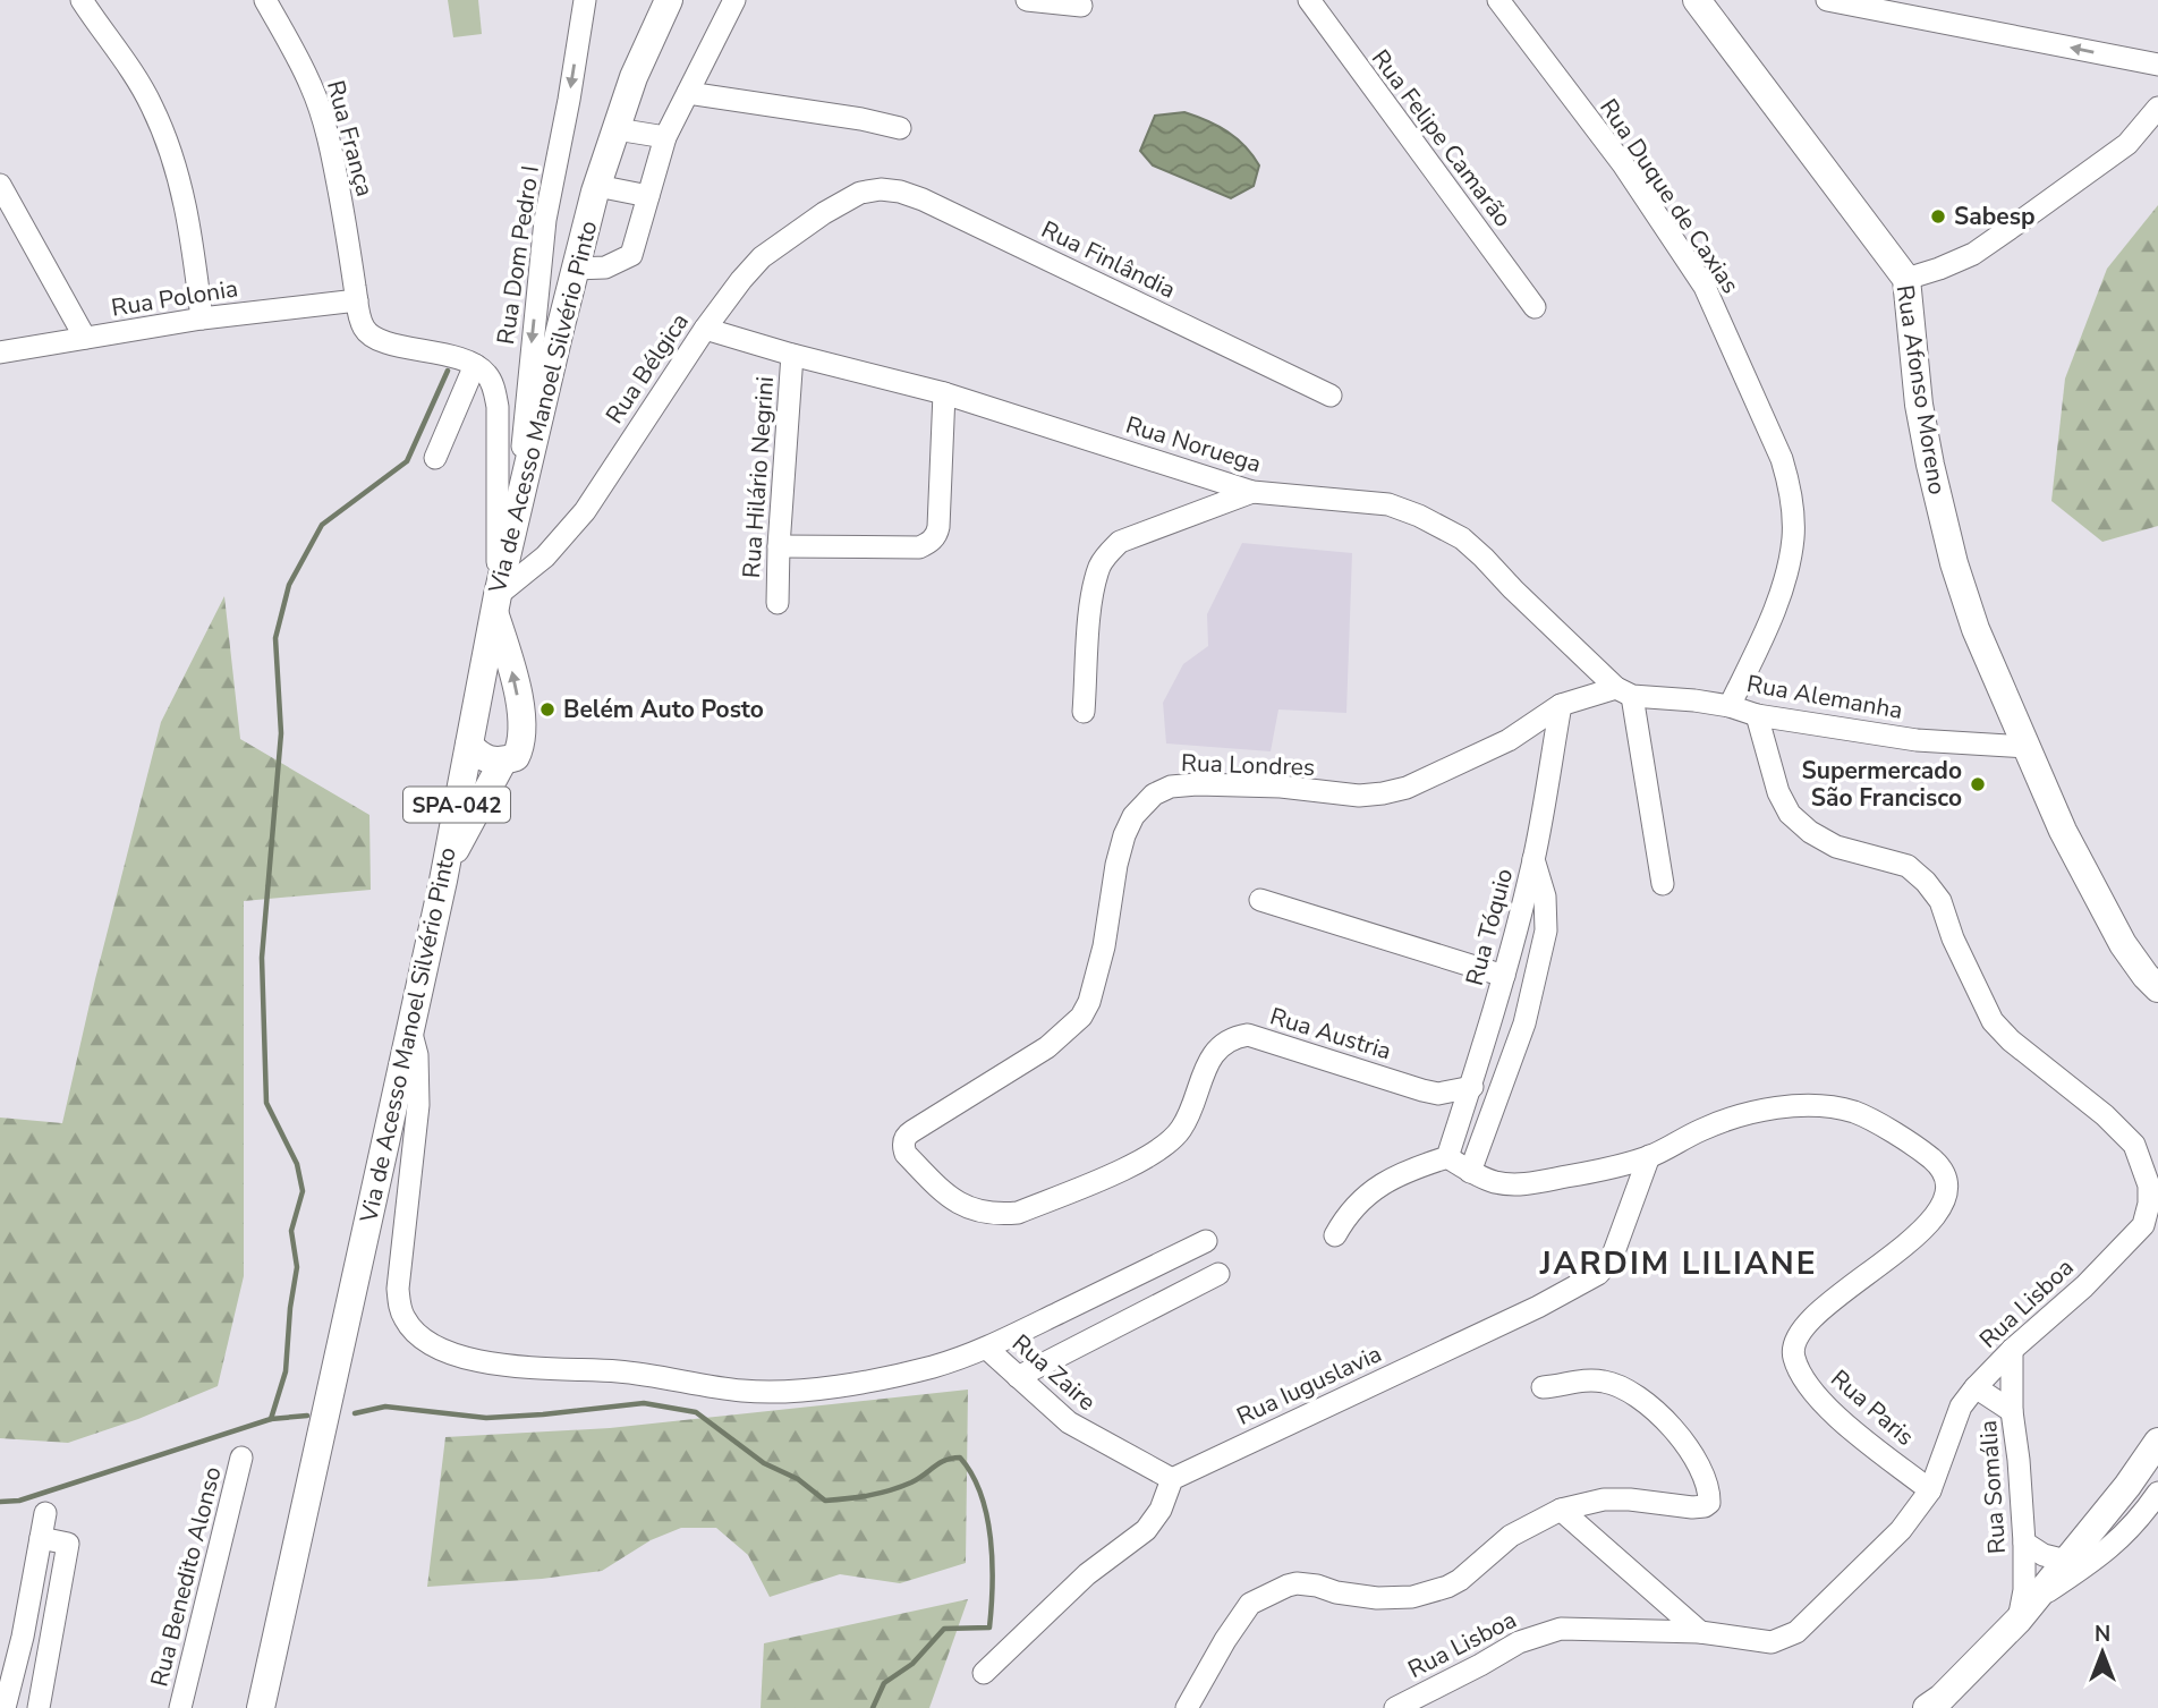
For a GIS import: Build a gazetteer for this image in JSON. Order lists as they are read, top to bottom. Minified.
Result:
{"streets":{"main road":["Rua Afonso Moreno","Via de Acesso Manoel Silvério Pinto","SPA-042"],"street":["Rua França","Rua Felipe Camarão","Rua Duque de Caxias","Rua Dom Pedro I","Rua Finlândia","Rua Polonia","Rua Bélgica","Rua Noruega","Rua Hilário Negrini","Rua Alemanha","Rua Londres","Rua Tóquio","Rua Austria","Rua Lisboa","Rua Zaire","Rua Iuguslavia","Rua Paris","Rua Somália","Rua Benedito Alonso"]},"crossings":[["Rua França","Rua Dom Pedro I"],["Rua França","Rua Polonia"],["Rua Duque de Caxias","Rua Alemanha"],["Rua Dom Pedro I","Rua Polonia"],["Rua Dom Pedro I","Rua Bélgica"],["Rua Dom Pedro I","Via de Acesso Manoel Silvério Pinto"],["Rua Finlândia","Rua Bélgica"],["Rua Bélgica","Via de Acesso Manoel Silvério Pinto"],["Rua Bélgica","Rua Noruega"],["Rua Afonso Moreno","Rua Alemanha"],["Rua Noruega","Rua Hilário Negrini"],["Rua Noruega","Rua Alemanha"],["Rua Noruega","Rua Londres"],["Rua Alemanha","Rua Londres"],["Rua Alemanha","Rua Lisboa"],["Rua Londres","Rua Tóquio"],["Rua Londres","Rua Austria"],["Rua Tóquio","Rua Austria"],["Rua Lisboa","Rua Paris"],["Rua Lisboa","Rua Somália"],["Rua Zaire","Rua Iuguslavia"],["Rua Iuguslavia","Rua Paris"]],"districts":["JARDIM LILIANE"],"places":["Sabesp","Belém Auto Posto","Supermercado São Francisco"],"north":"top"}
